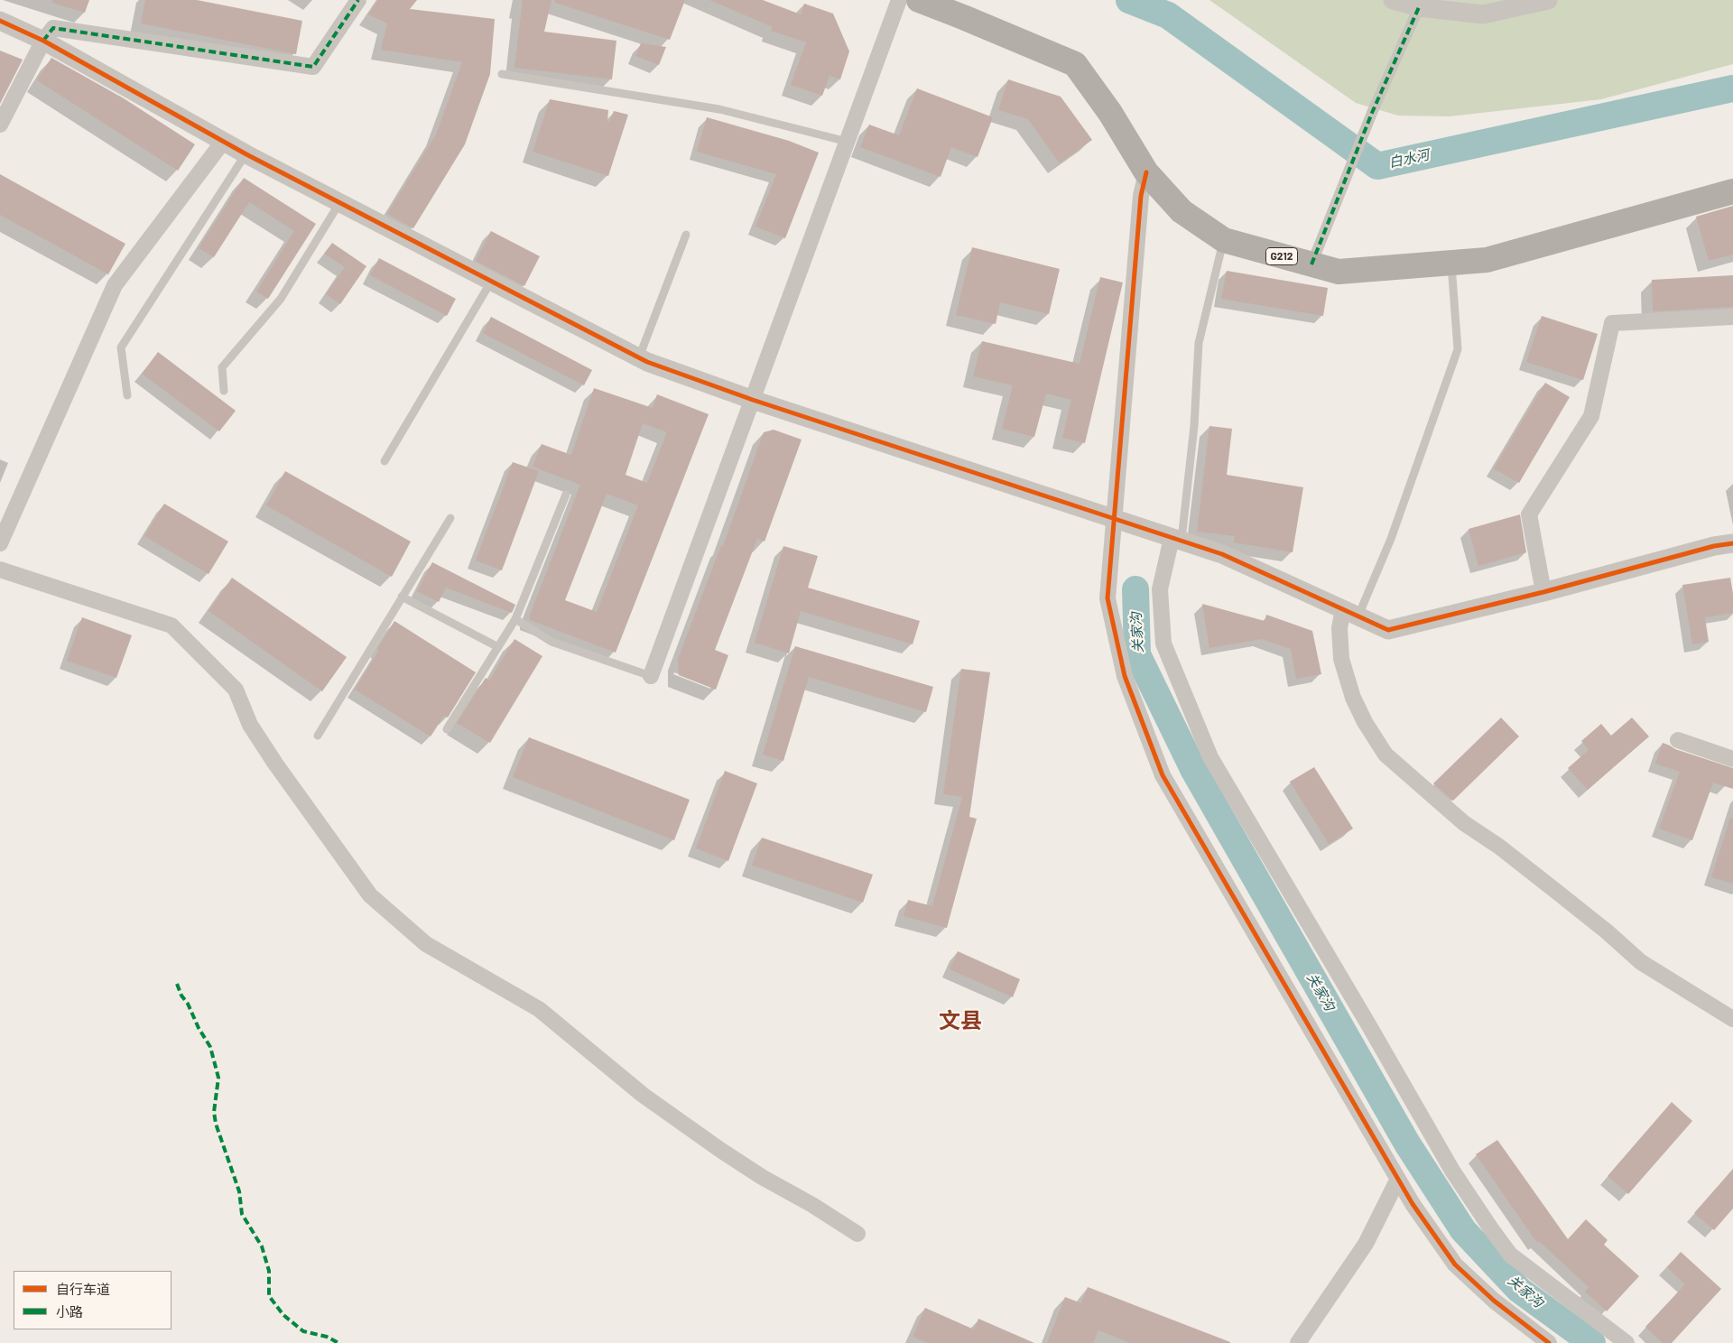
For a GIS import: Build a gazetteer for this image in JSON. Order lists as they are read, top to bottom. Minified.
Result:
{"streets":{"highway":["G212"]},"districts":["文县"],"water":["白水河","关家沟"],"legend":["自行车道","小路"]}
